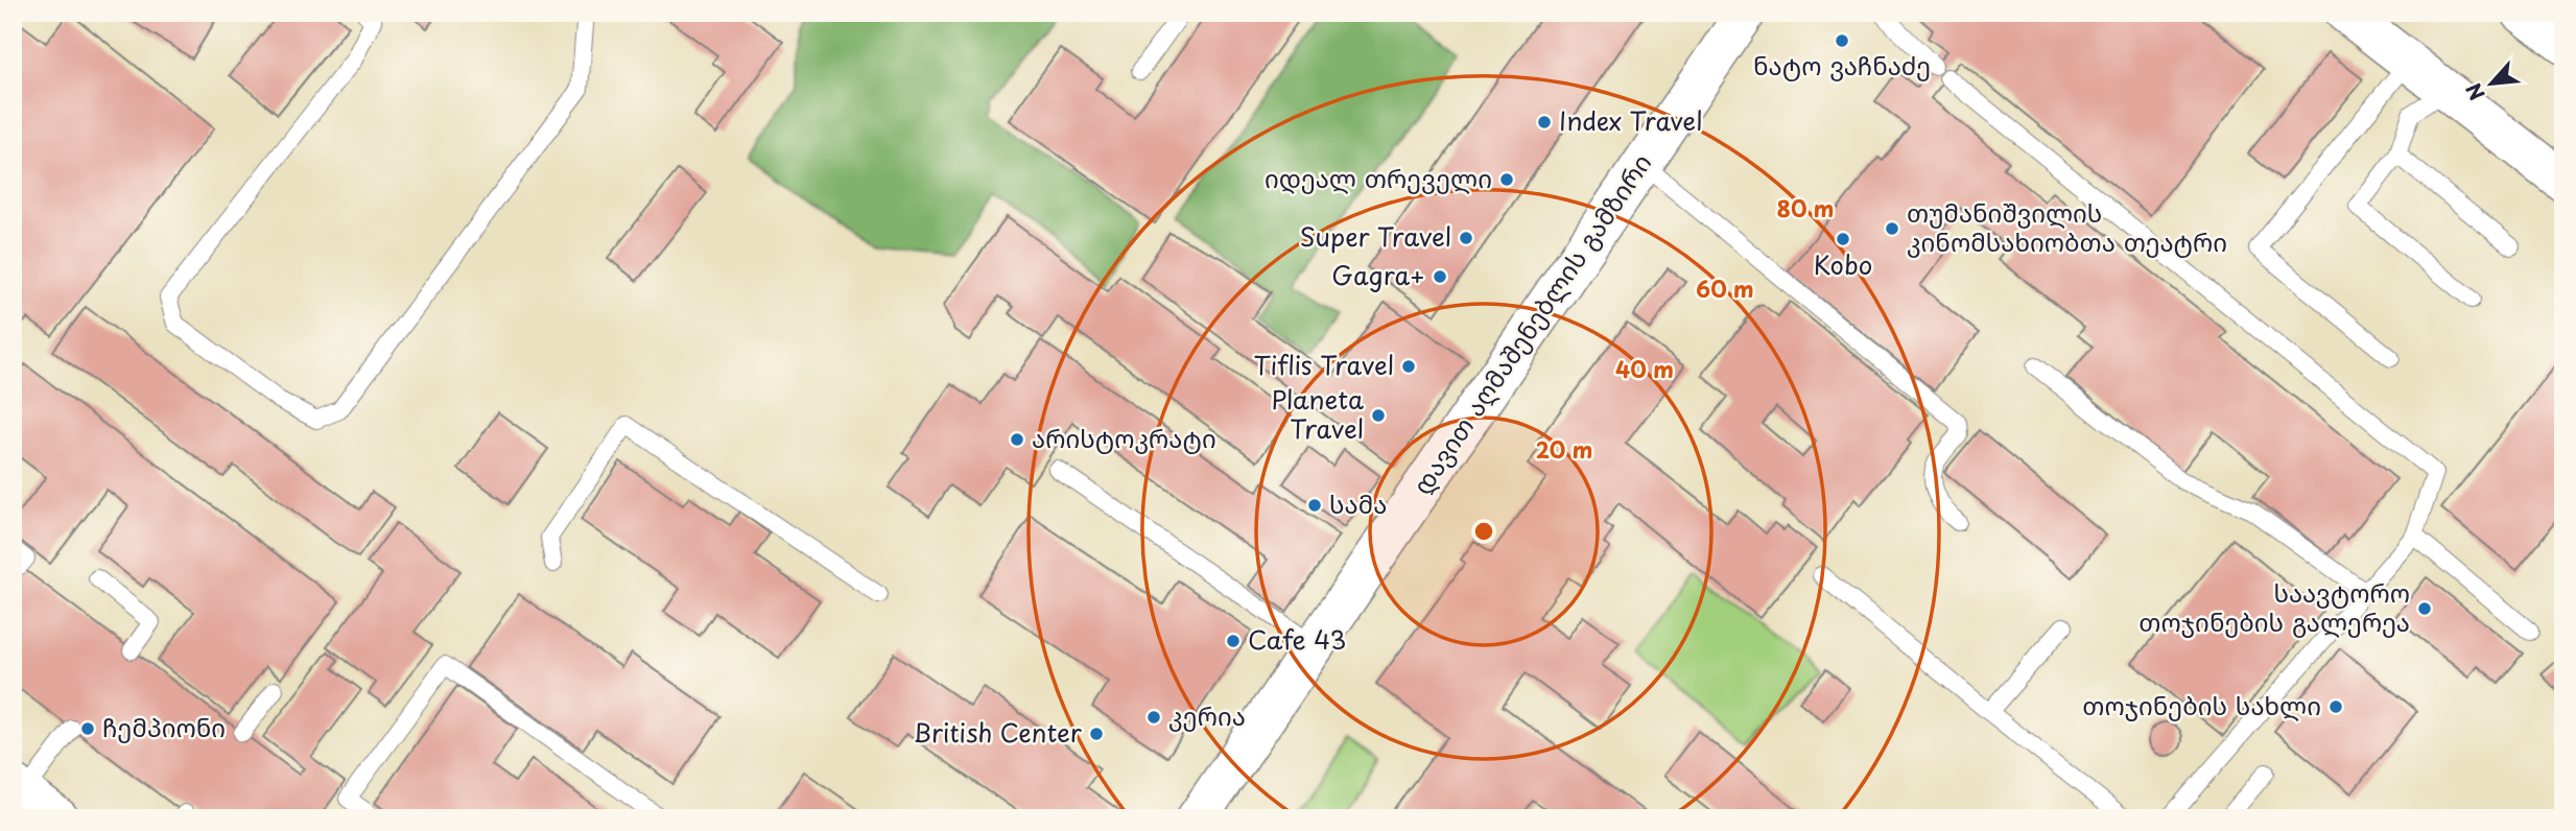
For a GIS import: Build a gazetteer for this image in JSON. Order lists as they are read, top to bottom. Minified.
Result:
{"streets":{"main road":["დავით აღმაშენებლის გამზირი"]},"places":["ნატო ვაჩნაძე","Index Travel","იდეალ თრეველი","თუმანიშვილის კინომსახიობთა თეატრი","Super Travel","Kobo","Gagra+","Tiflis Travel","Planeta Travel","არისტოკრატი","სამა","საავტორო თოჯინების გალერეა","Cafe 43","თოჯინების სახლი","კერია","ჩემპიონი","British Center"],"north":"bottom left","rings":["80 m","60 m","40 m","20 m"]}
